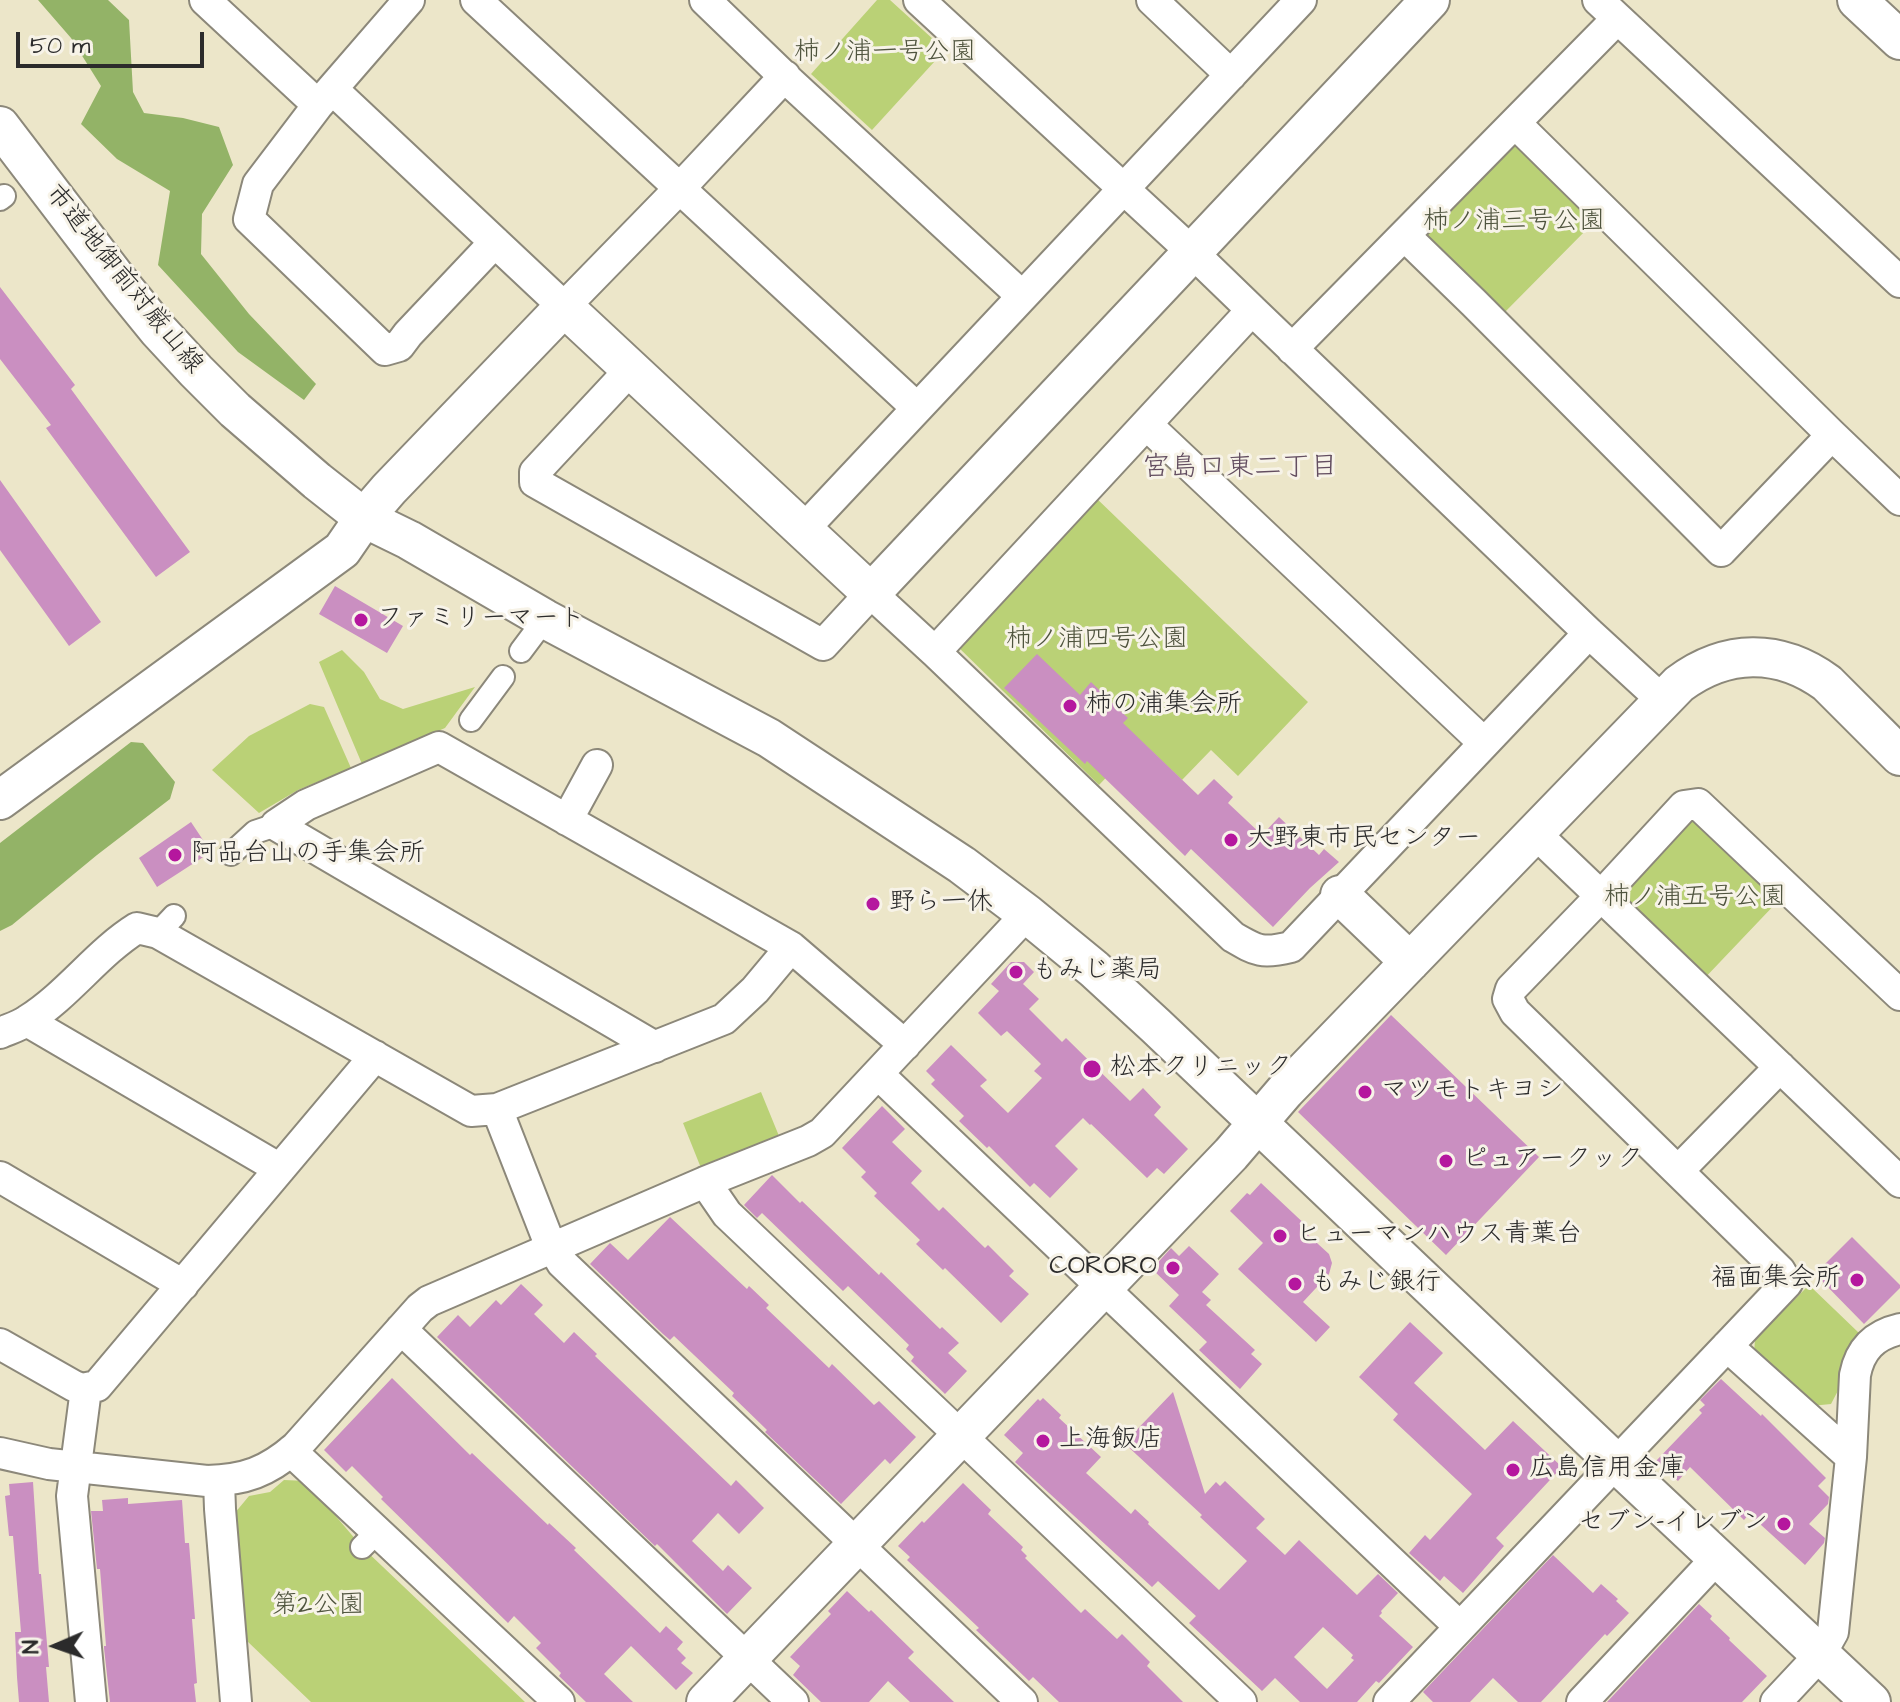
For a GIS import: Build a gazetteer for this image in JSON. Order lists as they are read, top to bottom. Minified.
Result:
{"streets":{"street":["市道地御前対厳山線"]},"districts":["宮島口東二丁目"],"parks":["柿ノ浦一号公園","柿ノ浦三号公園","柿ノ浦四号公園","柿ノ浦五号公園","第2公園"],"places":["ファミリーマート","柿の浦集会所","大野東市民センター","阿品台山の手集会所","野ら一休","もみじ薬局","松本クリニック","マツモトキヨシ","ピュアークック","ヒューマンハウス青葉台","CORORO","福面集会所","もみじ銀行","上海飯店","広島信用金庫","セブン-イレブン"],"scale_bar":"50 m","north":"left"}
